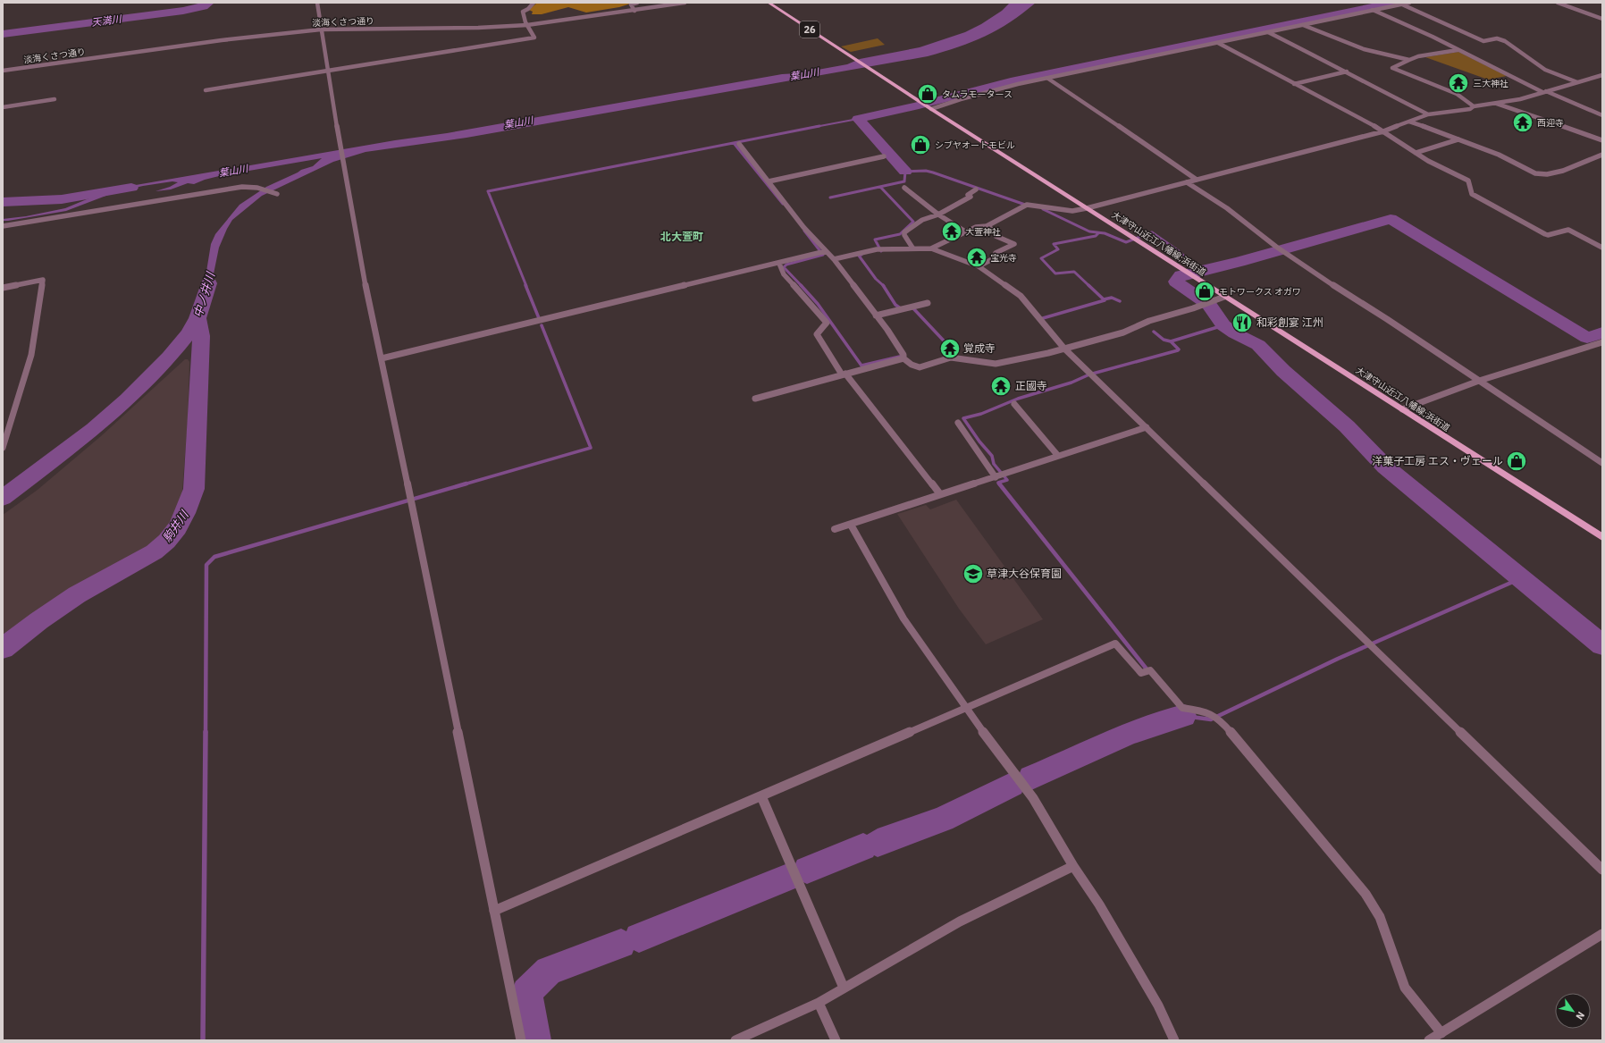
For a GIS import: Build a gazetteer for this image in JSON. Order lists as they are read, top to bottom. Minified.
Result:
{"streets":{"main road":["26","大津守山近江八幡線;浜街道"],"street":["淡海くさつ通り"]},"districts":["北大萱町"],"water":["天満川","葉山川","中ノ井川","駒井川"],"places":{"temple":["三大神社","西迎寺","大萱神社","宝光寺","覚成寺","正國寺"],"shop":["タムラモータース","シブヤオートモビル","モトワークス オガワ","洋菓子工房 エス・ヴェール"],"restaurant":["和彩創宴 江州"],"school or university":["草津大谷保育園"]},"north":"bottom right"}
